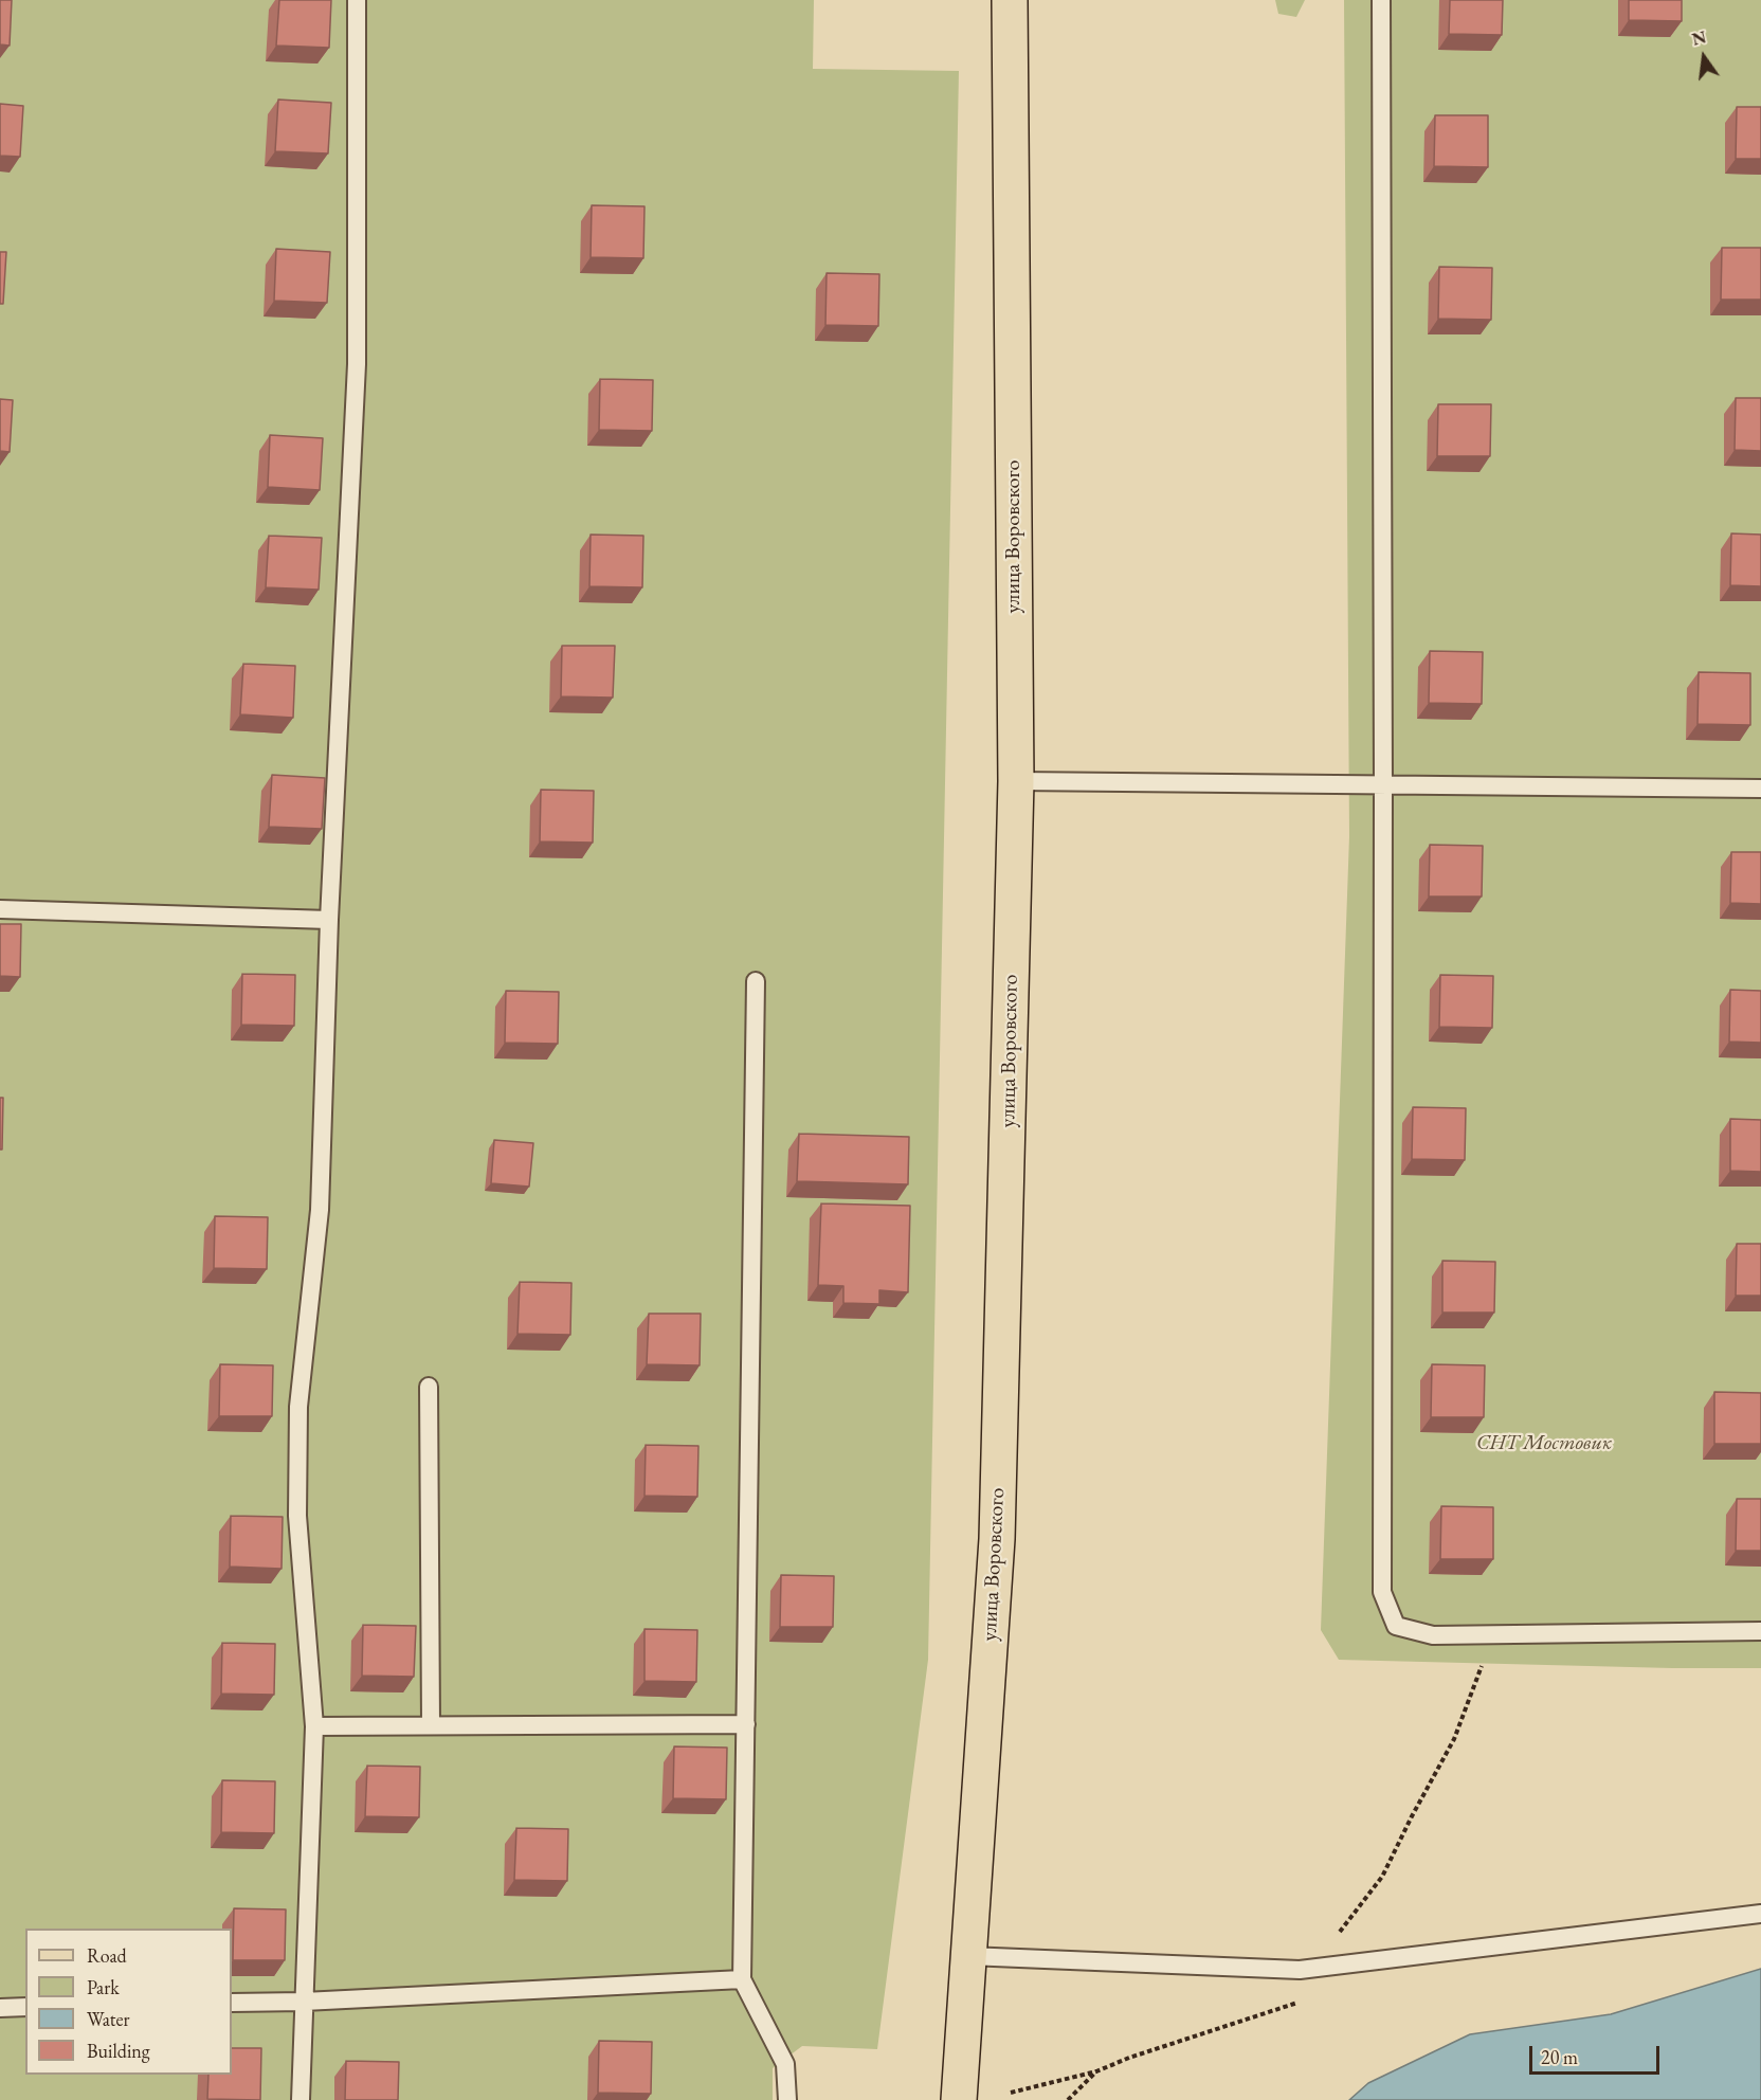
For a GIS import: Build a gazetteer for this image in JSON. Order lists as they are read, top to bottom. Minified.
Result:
{"streets":{"main road":["улица Воровского"]},"parks":["СНТ Мостовик"],"legend":["Road","Park","Water","Building"],"scale_bar":"20 m","north":"top"}
